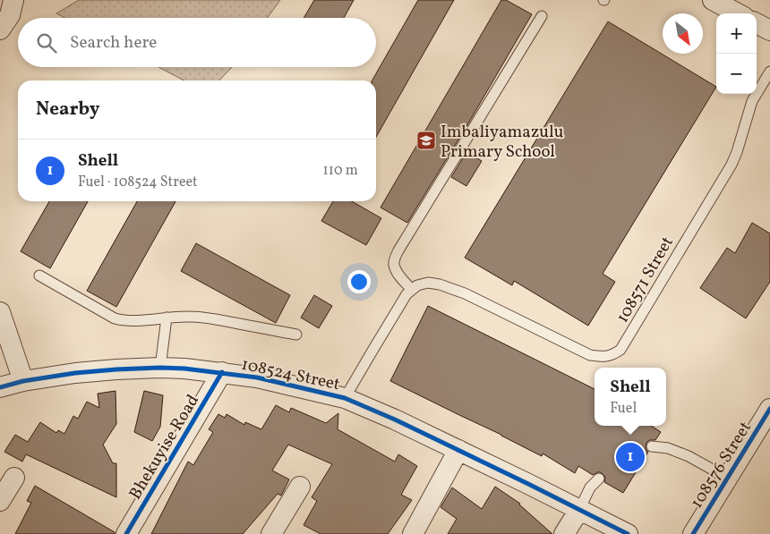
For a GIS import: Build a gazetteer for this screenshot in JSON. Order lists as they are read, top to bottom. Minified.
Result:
{"streets":{"street":["108524 Street","Bhekuyise Road","108576 Street"],"lane":["108571 Street"]},"crossings":[["108524 Street","Bhekuyise Road"]],"places":{"school or university":["Imbaliyamazulu Primary School"]},"north":"bottom right","page":{"map_buttons":["+","−"],"search":"Search here","heading":"Nearby","list":[{"mark":"1","name":"Shell","note":"Fuel · 108524 Street","value":"110 m"}],"popup":["Shell","Fuel"],"pins":"1"}}
